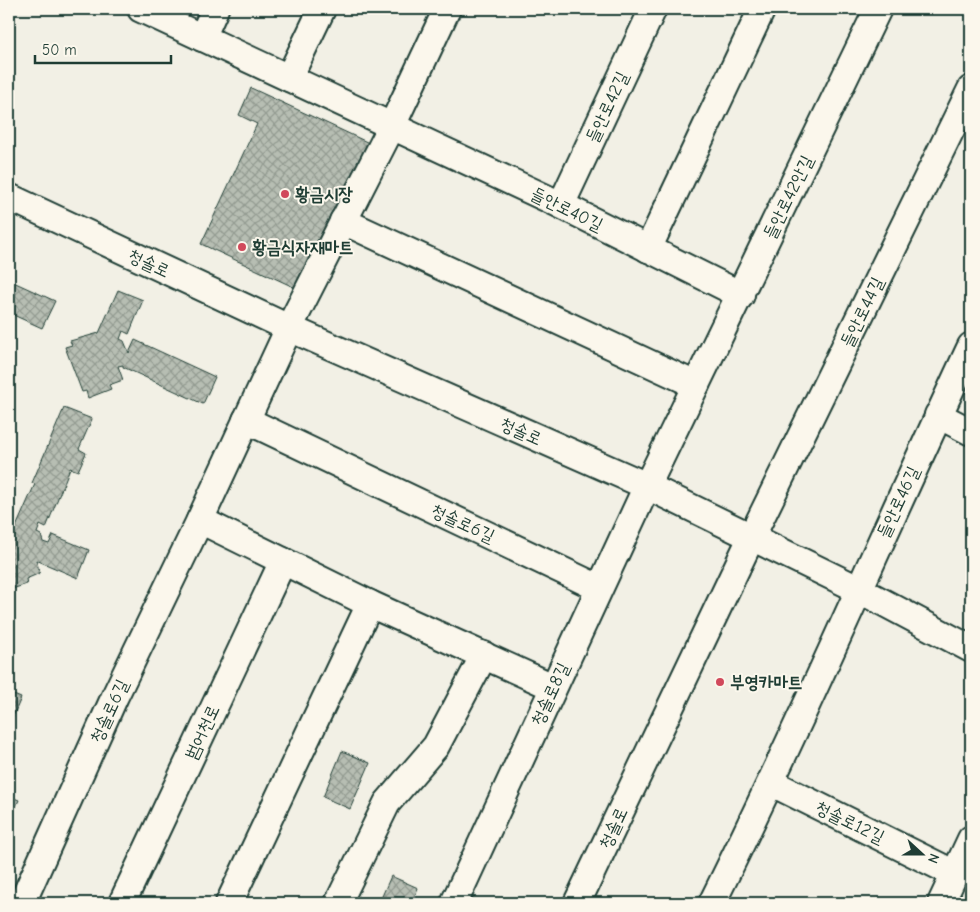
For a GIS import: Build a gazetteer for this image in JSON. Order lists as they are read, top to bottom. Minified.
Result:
{"streets":{"street":["들안로42길","들안로42안길","들안로40길","청솔로","들안로44길","들안로46길","청솔로6길","청솔로8길","범어천로","청솔로12길"]},"crossings":[["들안로42길","들안로40길"],["들안로42안길","들안로40길"],["들안로42안길","청솔로"],["들안로42안길","청솔로8길"],["청솔로","들안로44길"],["청솔로","들안로46길"],["청솔로","청솔로6길"],["청솔로","청솔로8길"],["청솔로6길","청솔로8길"]],"places":["황금시장","황금식자재마트","부영카마트"],"scale_bar":"50 m","north":"right"}
